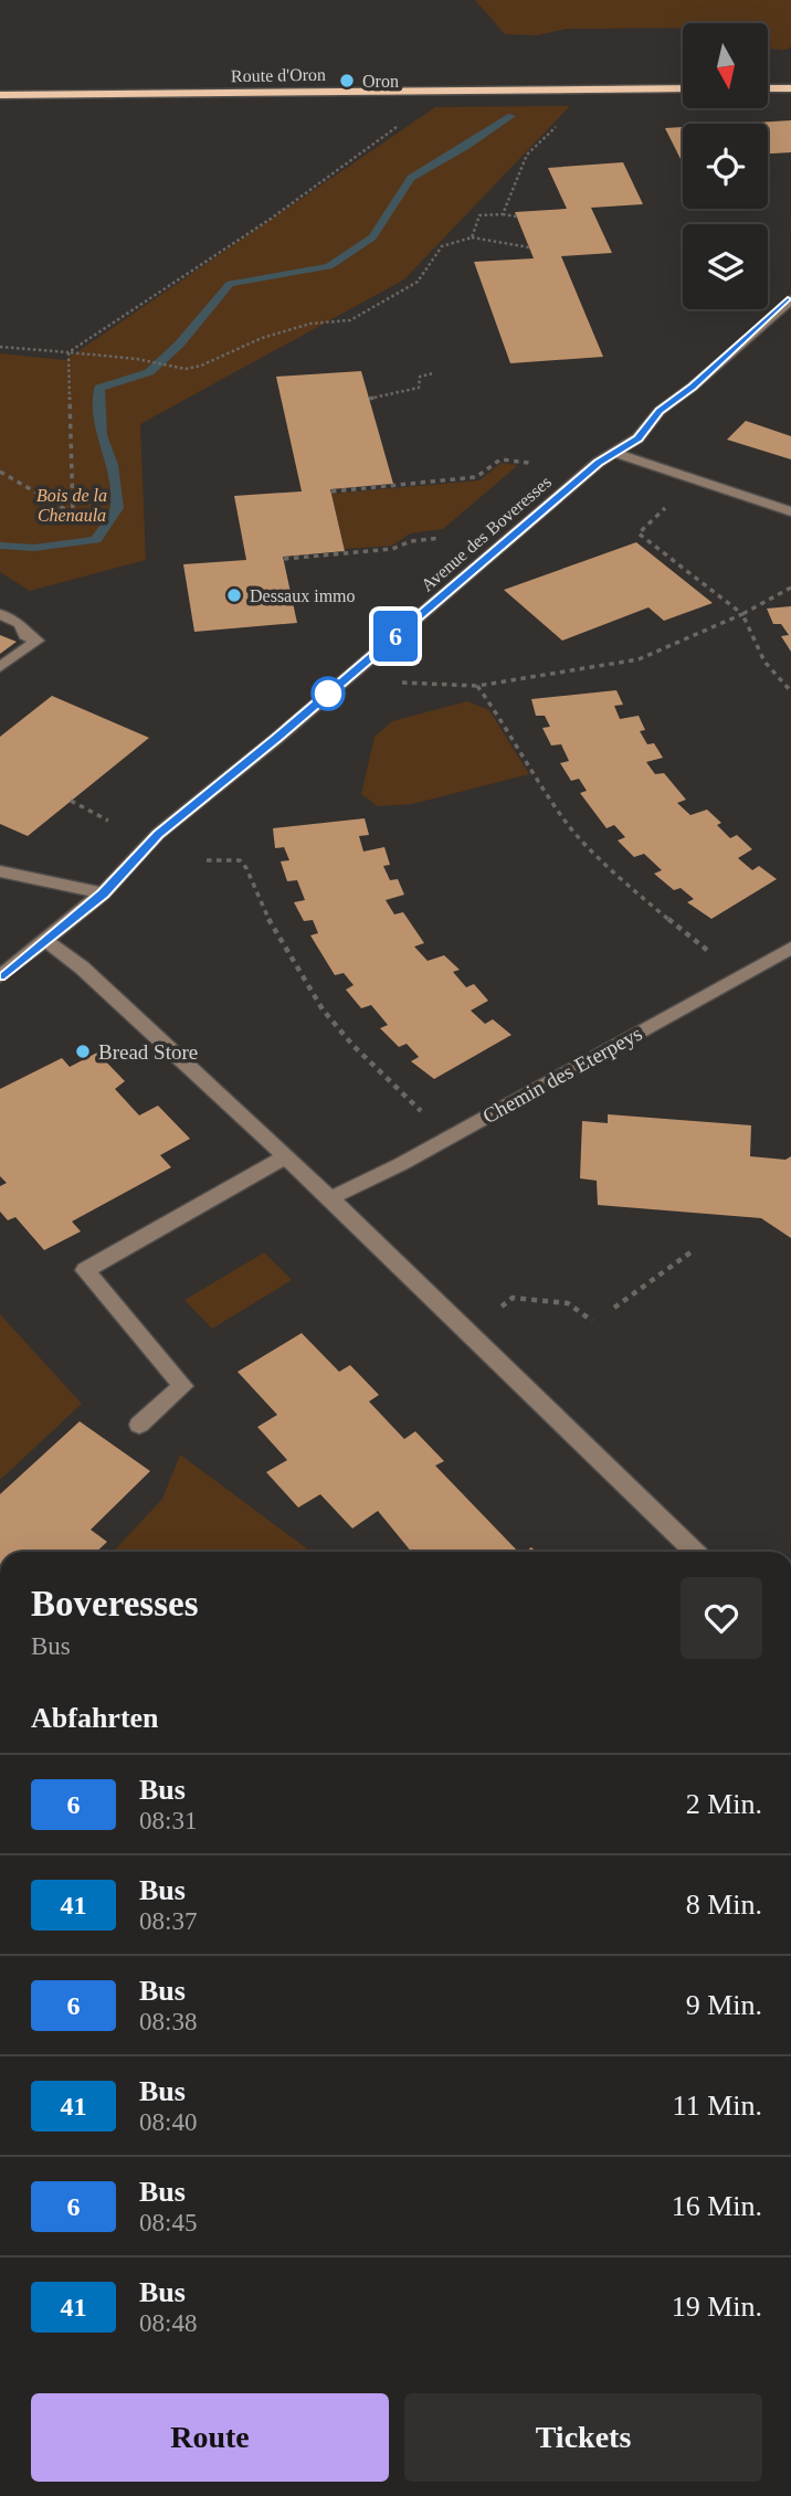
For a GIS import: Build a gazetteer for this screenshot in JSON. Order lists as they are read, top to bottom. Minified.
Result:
{"streets":{"main road":["Route d'Oron"],"street":["Avenue des Boveresses","Chemin des Eterpeys"]},"parks":["Bois de la Chenaula"],"places":["Oron","Dessaux immo","Bread Store"],"lines":["bus line 6"],"north":"bottom","page":{"on_map":"6","heading":[["Boveresses","Bus"],"Abfahrten"],"list":[{"mark":"6","name":"Bus","note":"08:31","value":"2 Min."},{"mark":"41","name":"Bus","note":"08:37","value":"8 Min."},{"mark":"6","name":"Bus","note":"08:38","value":"9 Min."},{"mark":"41","name":"Bus","note":"08:40","value":"11 Min."},{"mark":"6","name":"Bus","note":"08:45","value":"16 Min."},{"mark":"41","name":"Bus","note":"08:48","value":"19 Min."}],"buttons":["Route","Tickets"]}}
